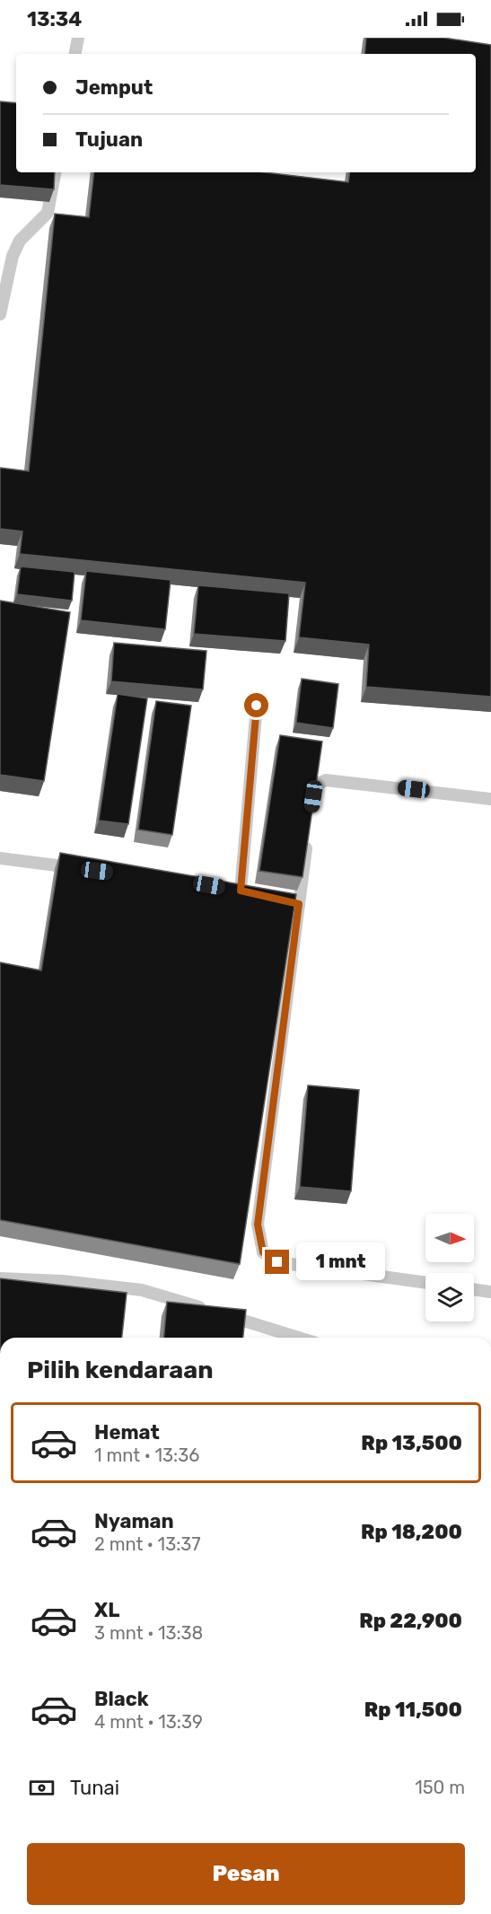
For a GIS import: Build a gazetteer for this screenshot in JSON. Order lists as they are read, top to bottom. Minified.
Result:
{"north":"right","page":{"status":"13:34","banner":["Jemput","Tujuan"],"bubble":"1 mnt","heading":"Pilih kendaraan","list":[{"name":"Hemat","note":"1 mnt · 13:36","value":"Rp 13,500"},{"name":"Nyaman","note":"2 mnt · 13:37","value":"Rp 18,200"},{"name":"XL","note":"3 mnt · 13:38","value":"Rp 22,900"},{"name":"Black","note":"4 mnt · 13:39","value":"Rp 11,500"}],"pay":["Tunai","150 m"],"buttons":"Pesan"}}
